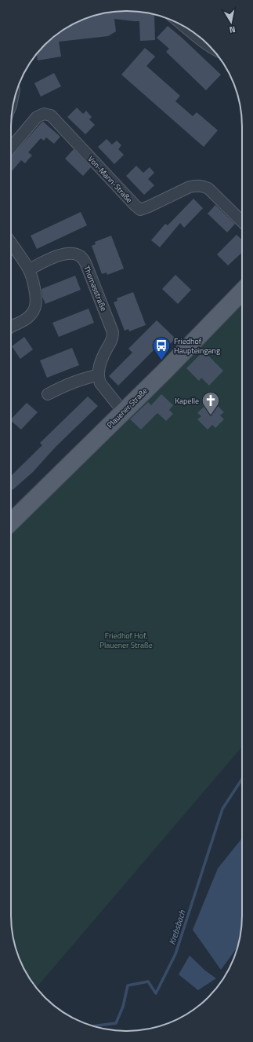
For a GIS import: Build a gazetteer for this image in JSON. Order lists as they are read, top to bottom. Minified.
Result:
{"streets":{"main road":["Plauener Straße"],"street":["Von-Mann-Straße","Thomasstraße"]},"water":["Krebsbach"],"parks":["Friedhof Hof, Plauener Straße"],"places":{"bus stop":["Friedhof Haupteingang"],"church":["Kapelle"]},"north":"bottom"}
